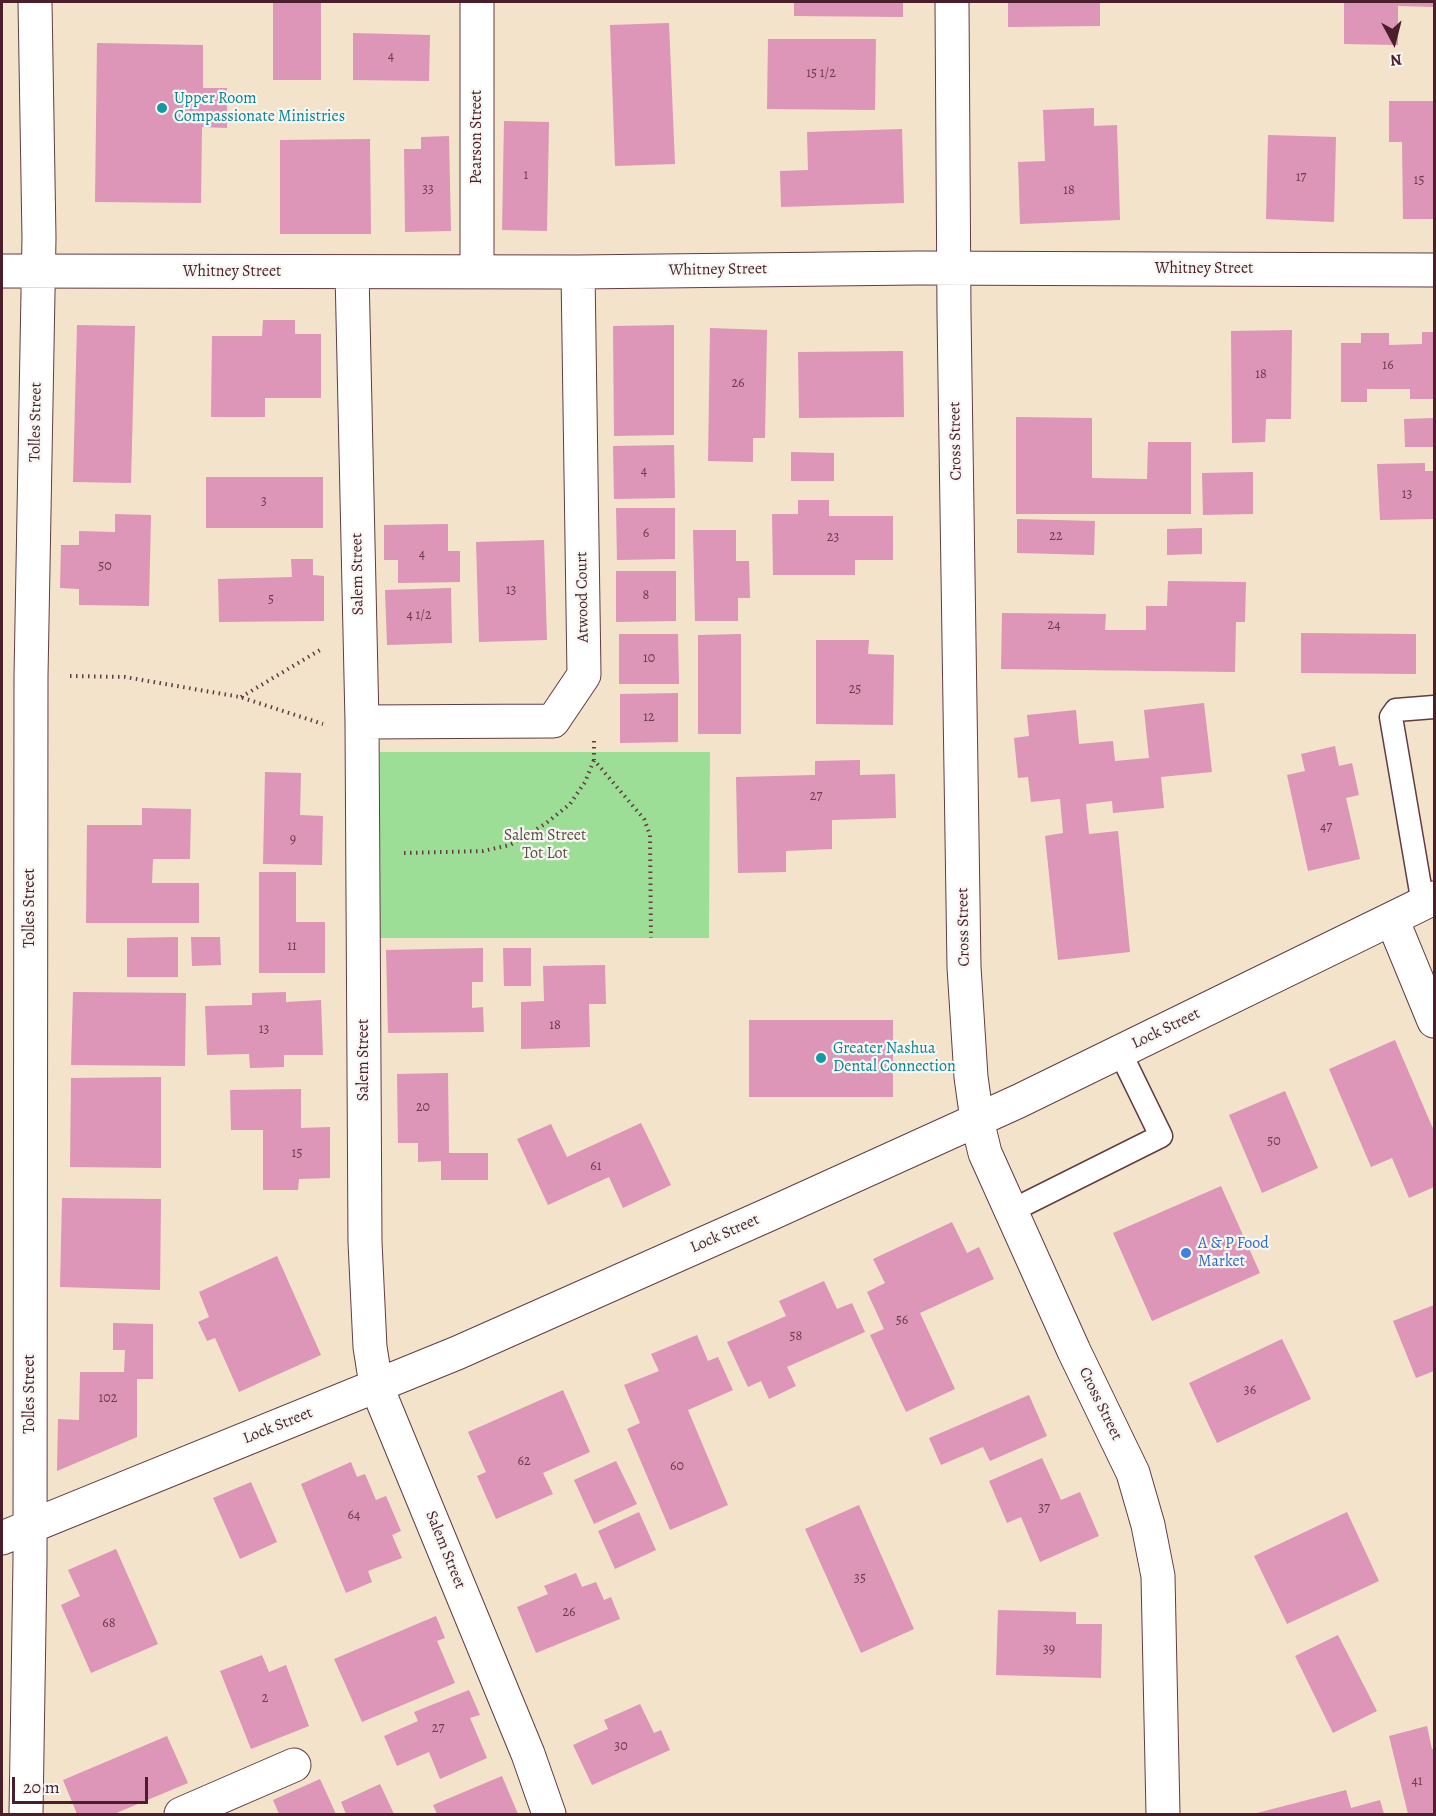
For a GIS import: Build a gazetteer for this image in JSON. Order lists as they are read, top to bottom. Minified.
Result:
{"streets":{"street":["Pearson Street","Whitney Street","Tolles Street","Cross Street","Salem Street","Atwood Court","Lock Street"]},"crossings":[["Pearson Street","Whitney Street"],["Whitney Street","Tolles Street"],["Whitney Street","Cross Street"],["Whitney Street","Salem Street"],["Whitney Street","Atwood Court"],["Tolles Street","Lock Street"],["Cross Street","Lock Street"],["Salem Street","Atwood Court"],["Salem Street","Lock Street"]],"parks":["Salem Street Tot Lot"],"places":["Upper Room Compassionate Ministries","Greater Nashua Dental Connection","A & P Food Market"],"house_numbers":["4","15 1/2","1","17","15","33","18","16","18","26","4","13","3","6","22","23","4","50","13","8","5","4 1/2","24","10","25","12","27","47","9","11","18","13","20","50","15","61","56","58","36","102","62","60","37","64","35","26","68","39","2","27","30","41"],"scale_bar":"20 m","north":"bottom"}
